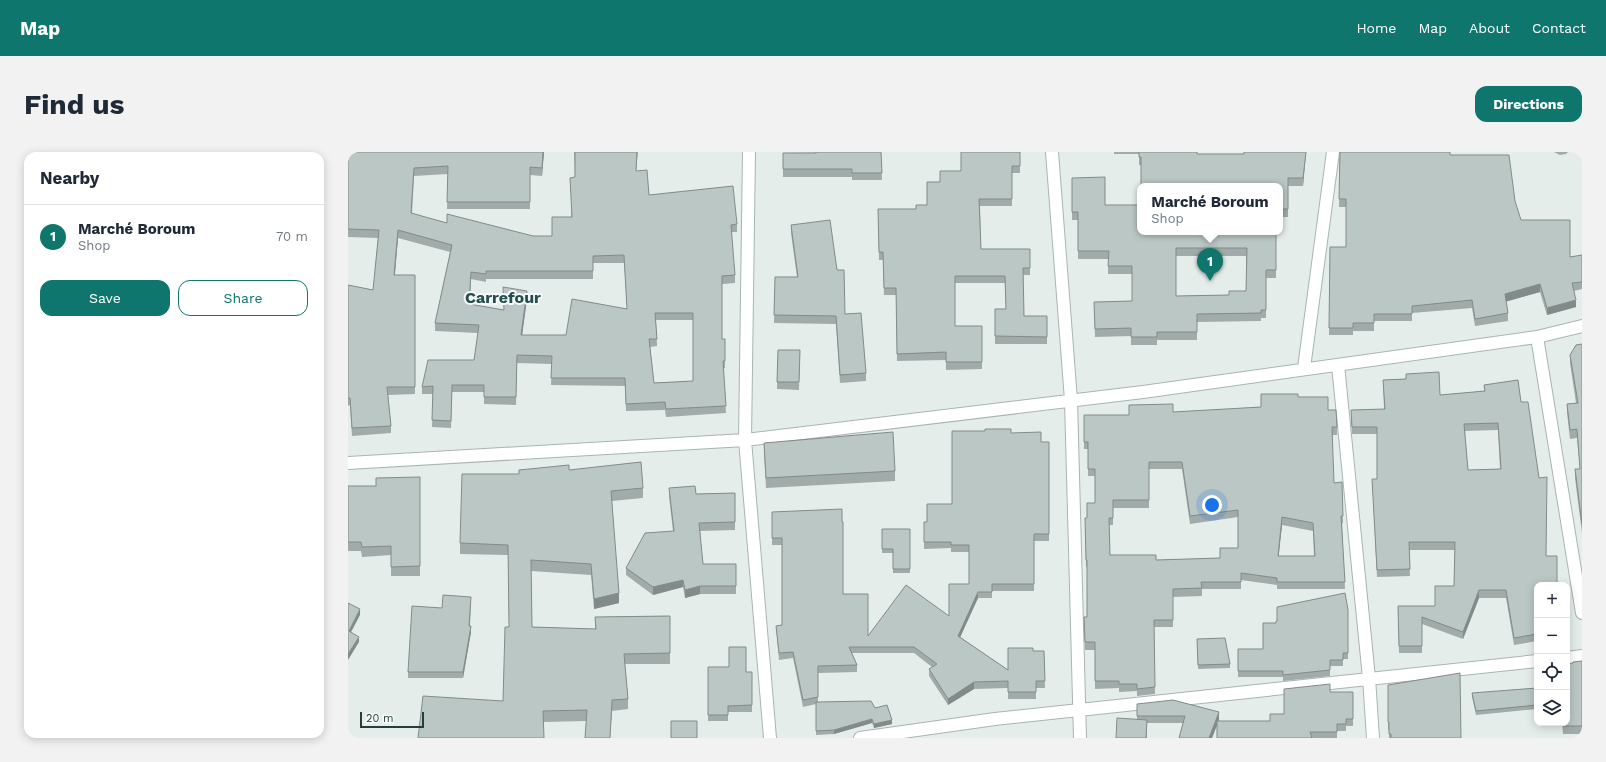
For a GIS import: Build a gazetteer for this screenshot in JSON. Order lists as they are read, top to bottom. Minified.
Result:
{"districts":["Carrefour"],"scale_bar":"20 m","page":{"header":"Map","nav":["Home","Map","About","Contact"],"buttons":["Directions",["Save","Share"]],"title":"Find us","heading":"Nearby","popup":["Marché Boroum","Shop"],"list":[{"mark":"1","name":"Marché Boroum","note":"Shop","value":"70 m"}],"pins":"1","map_buttons":["+","−"],"scale":"20 m"}}
